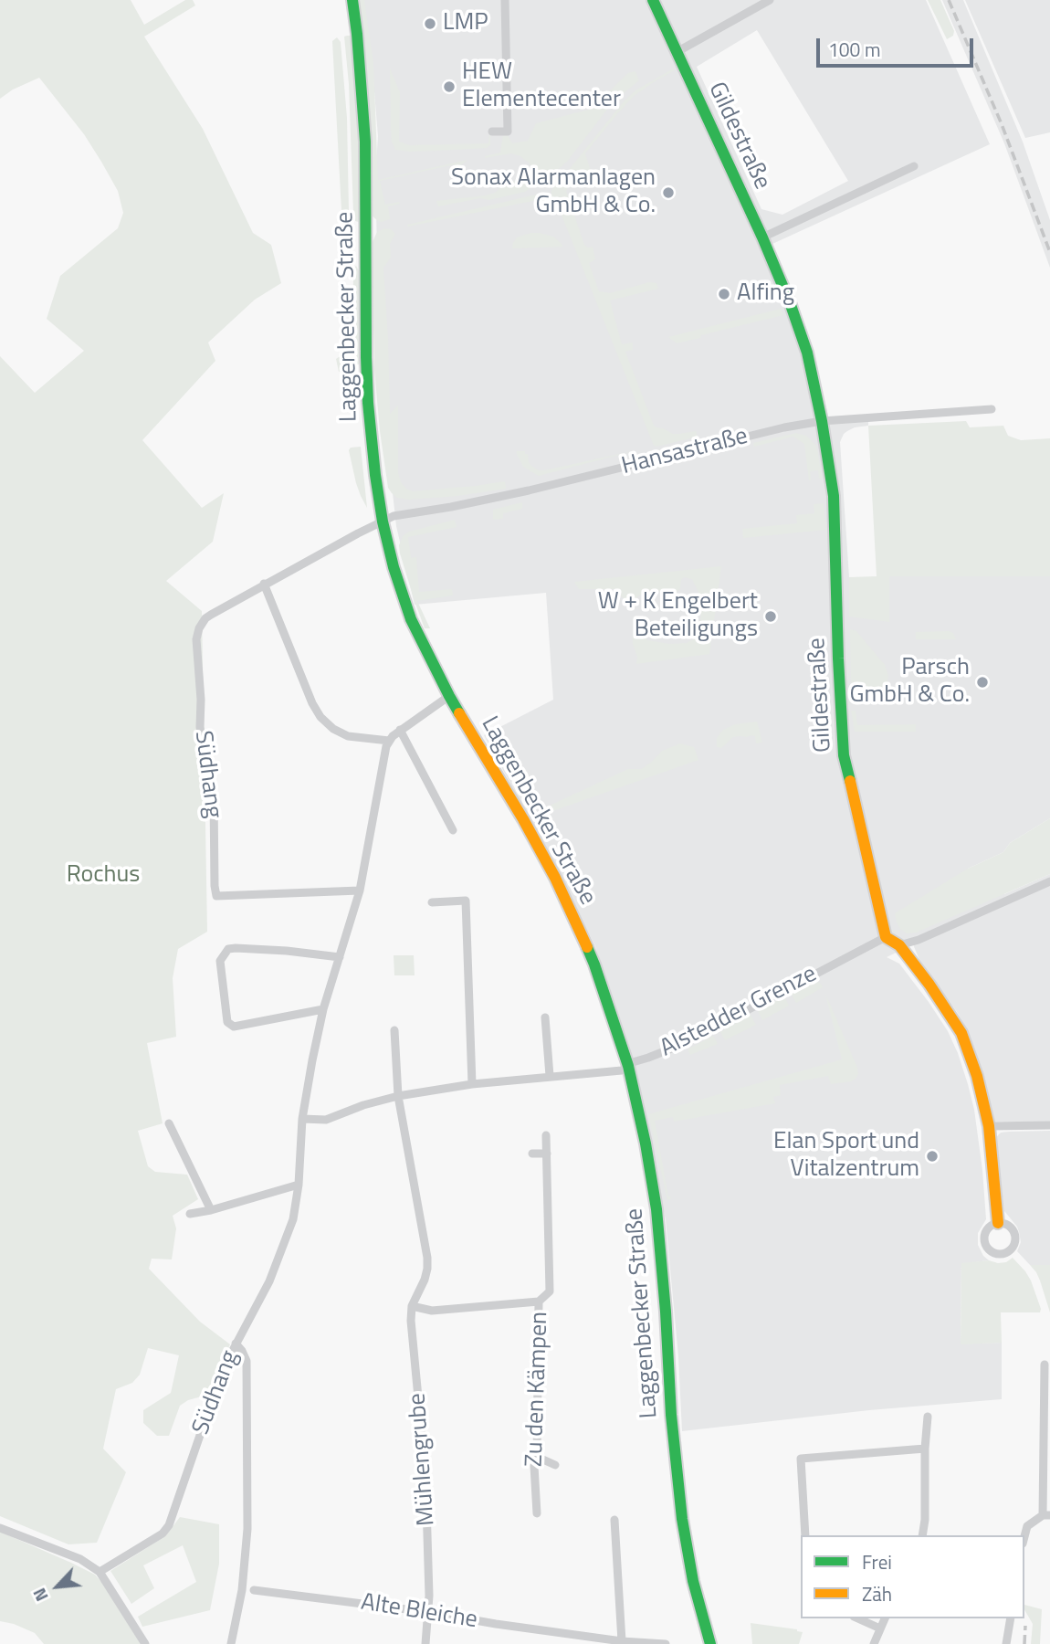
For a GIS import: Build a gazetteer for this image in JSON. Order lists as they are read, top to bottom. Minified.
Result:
{"streets":{"street":["Gildestraße","Laggenbecker Straße","Hansastraße","Südhang","Alstedder Grenze","Zu den Kämpen","Mühlengrube","Alte Bleiche"]},"crossings":[["Gildestraße","Hansastraße"],["Gildestraße","Alstedder Grenze"],["Laggenbecker Straße","Hansastraße"],["Laggenbecker Straße","Südhang"],["Laggenbecker Straße","Alstedder Grenze"],["Hansastraße","Südhang"],["Südhang","Alstedder Grenze"],["Alstedder Grenze","Mühlengrube"],["Mühlengrube","Alte Bleiche"]],"parks":["Rochus"],"places":["LMP","HEW Elementecenter","Sonax Alarmanlagen GmbH & Co.","Alfing","W + K Engelbert Beteiligungs","Parsch GmbH & Co.","Elan Sport und Vitalzentrum"],"legend":["Frei","Zäh"],"scale_bar":"100 m","north":"bottom left"}
